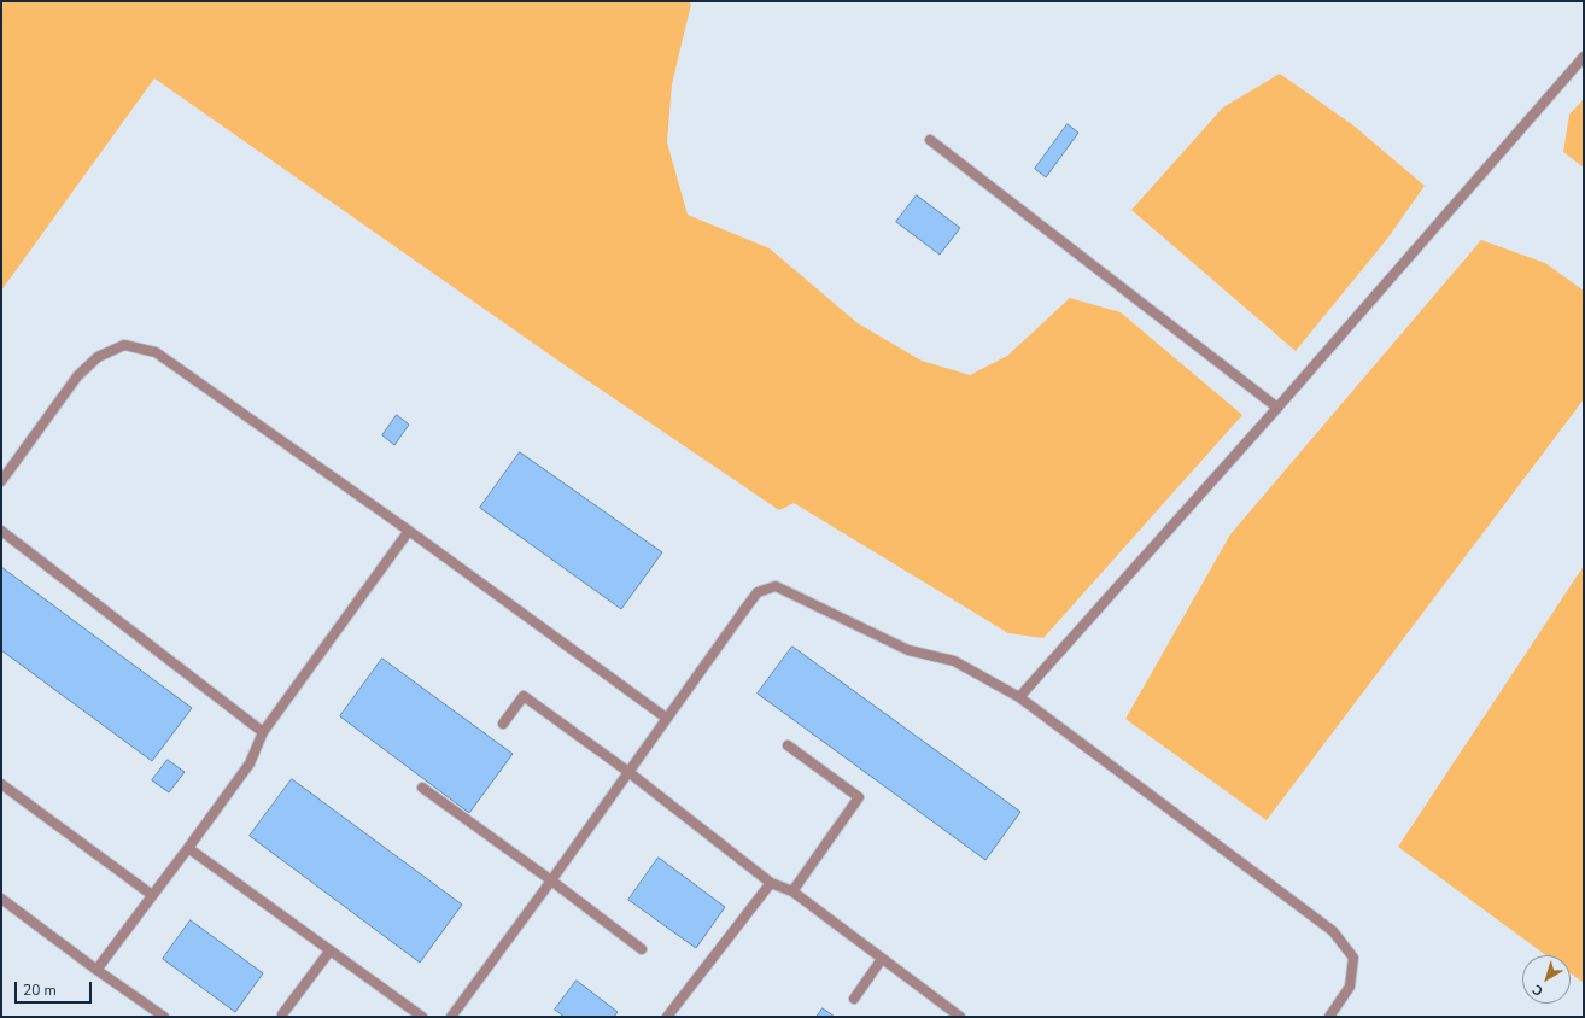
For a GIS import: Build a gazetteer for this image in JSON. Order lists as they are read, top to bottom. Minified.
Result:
{"scale_bar":"20 m","north":"bottom left"}
